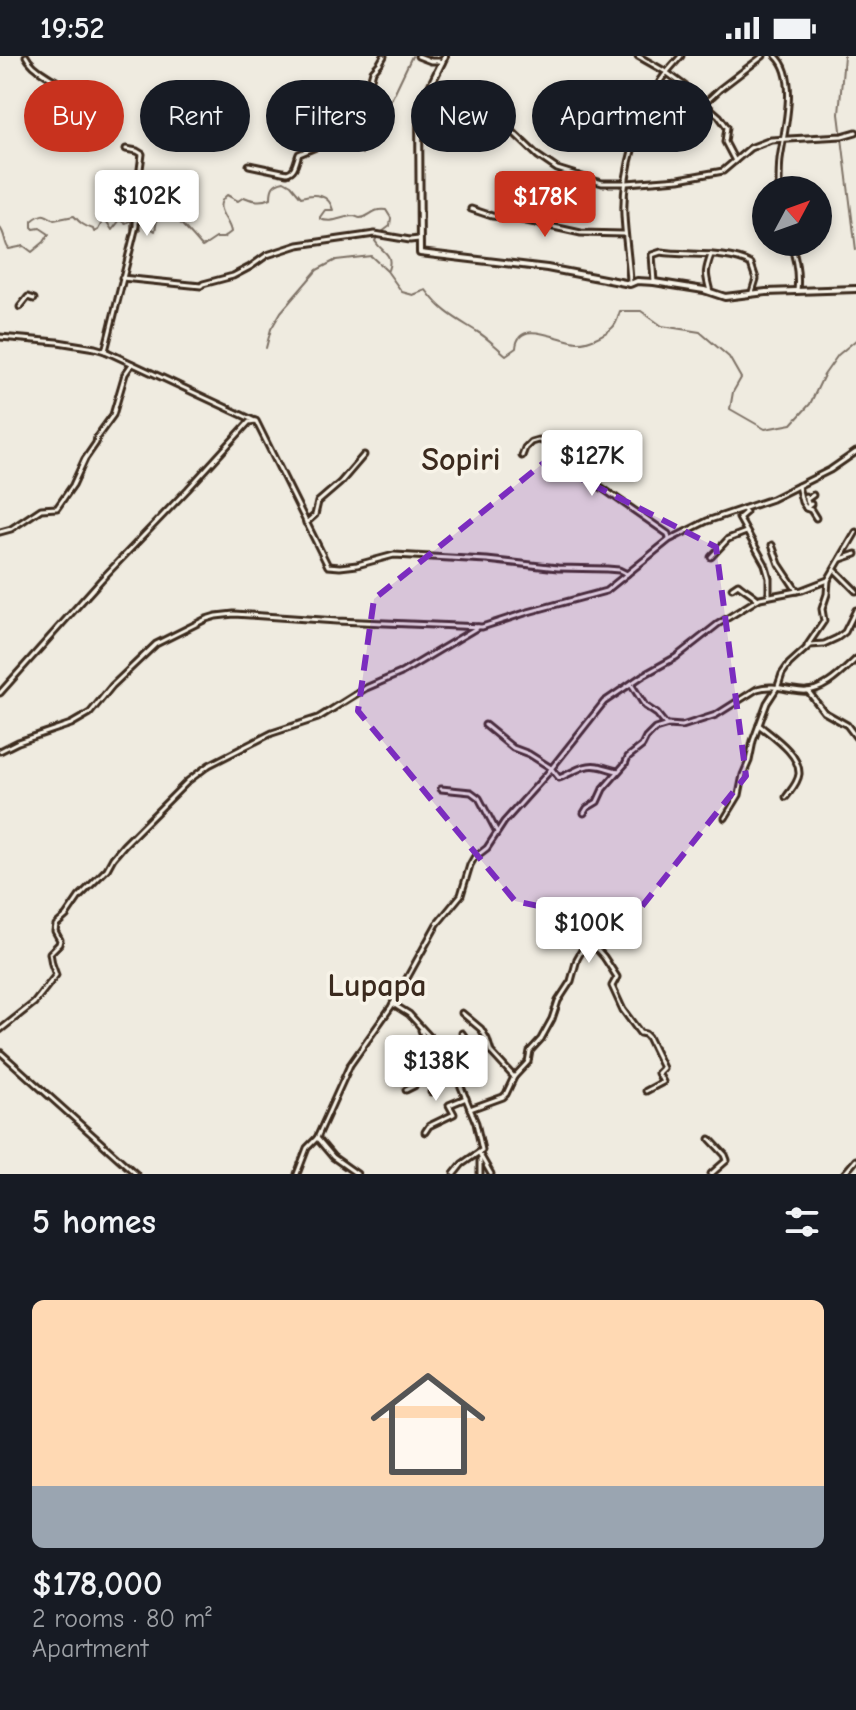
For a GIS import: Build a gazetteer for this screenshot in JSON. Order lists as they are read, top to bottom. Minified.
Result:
{"districts":["Sopiri","Lupapa"],"north":"top right","page":{"status":"19:52","chip":["Buy","Rent","Filters","New","Apartment"],"price":["$102K","$178K","$127K","$100K","$138K"],"heading":"5 homes","list":[{"name":"$178,000","note":"2 rooms · 80 m² · Apartment"}]}}
